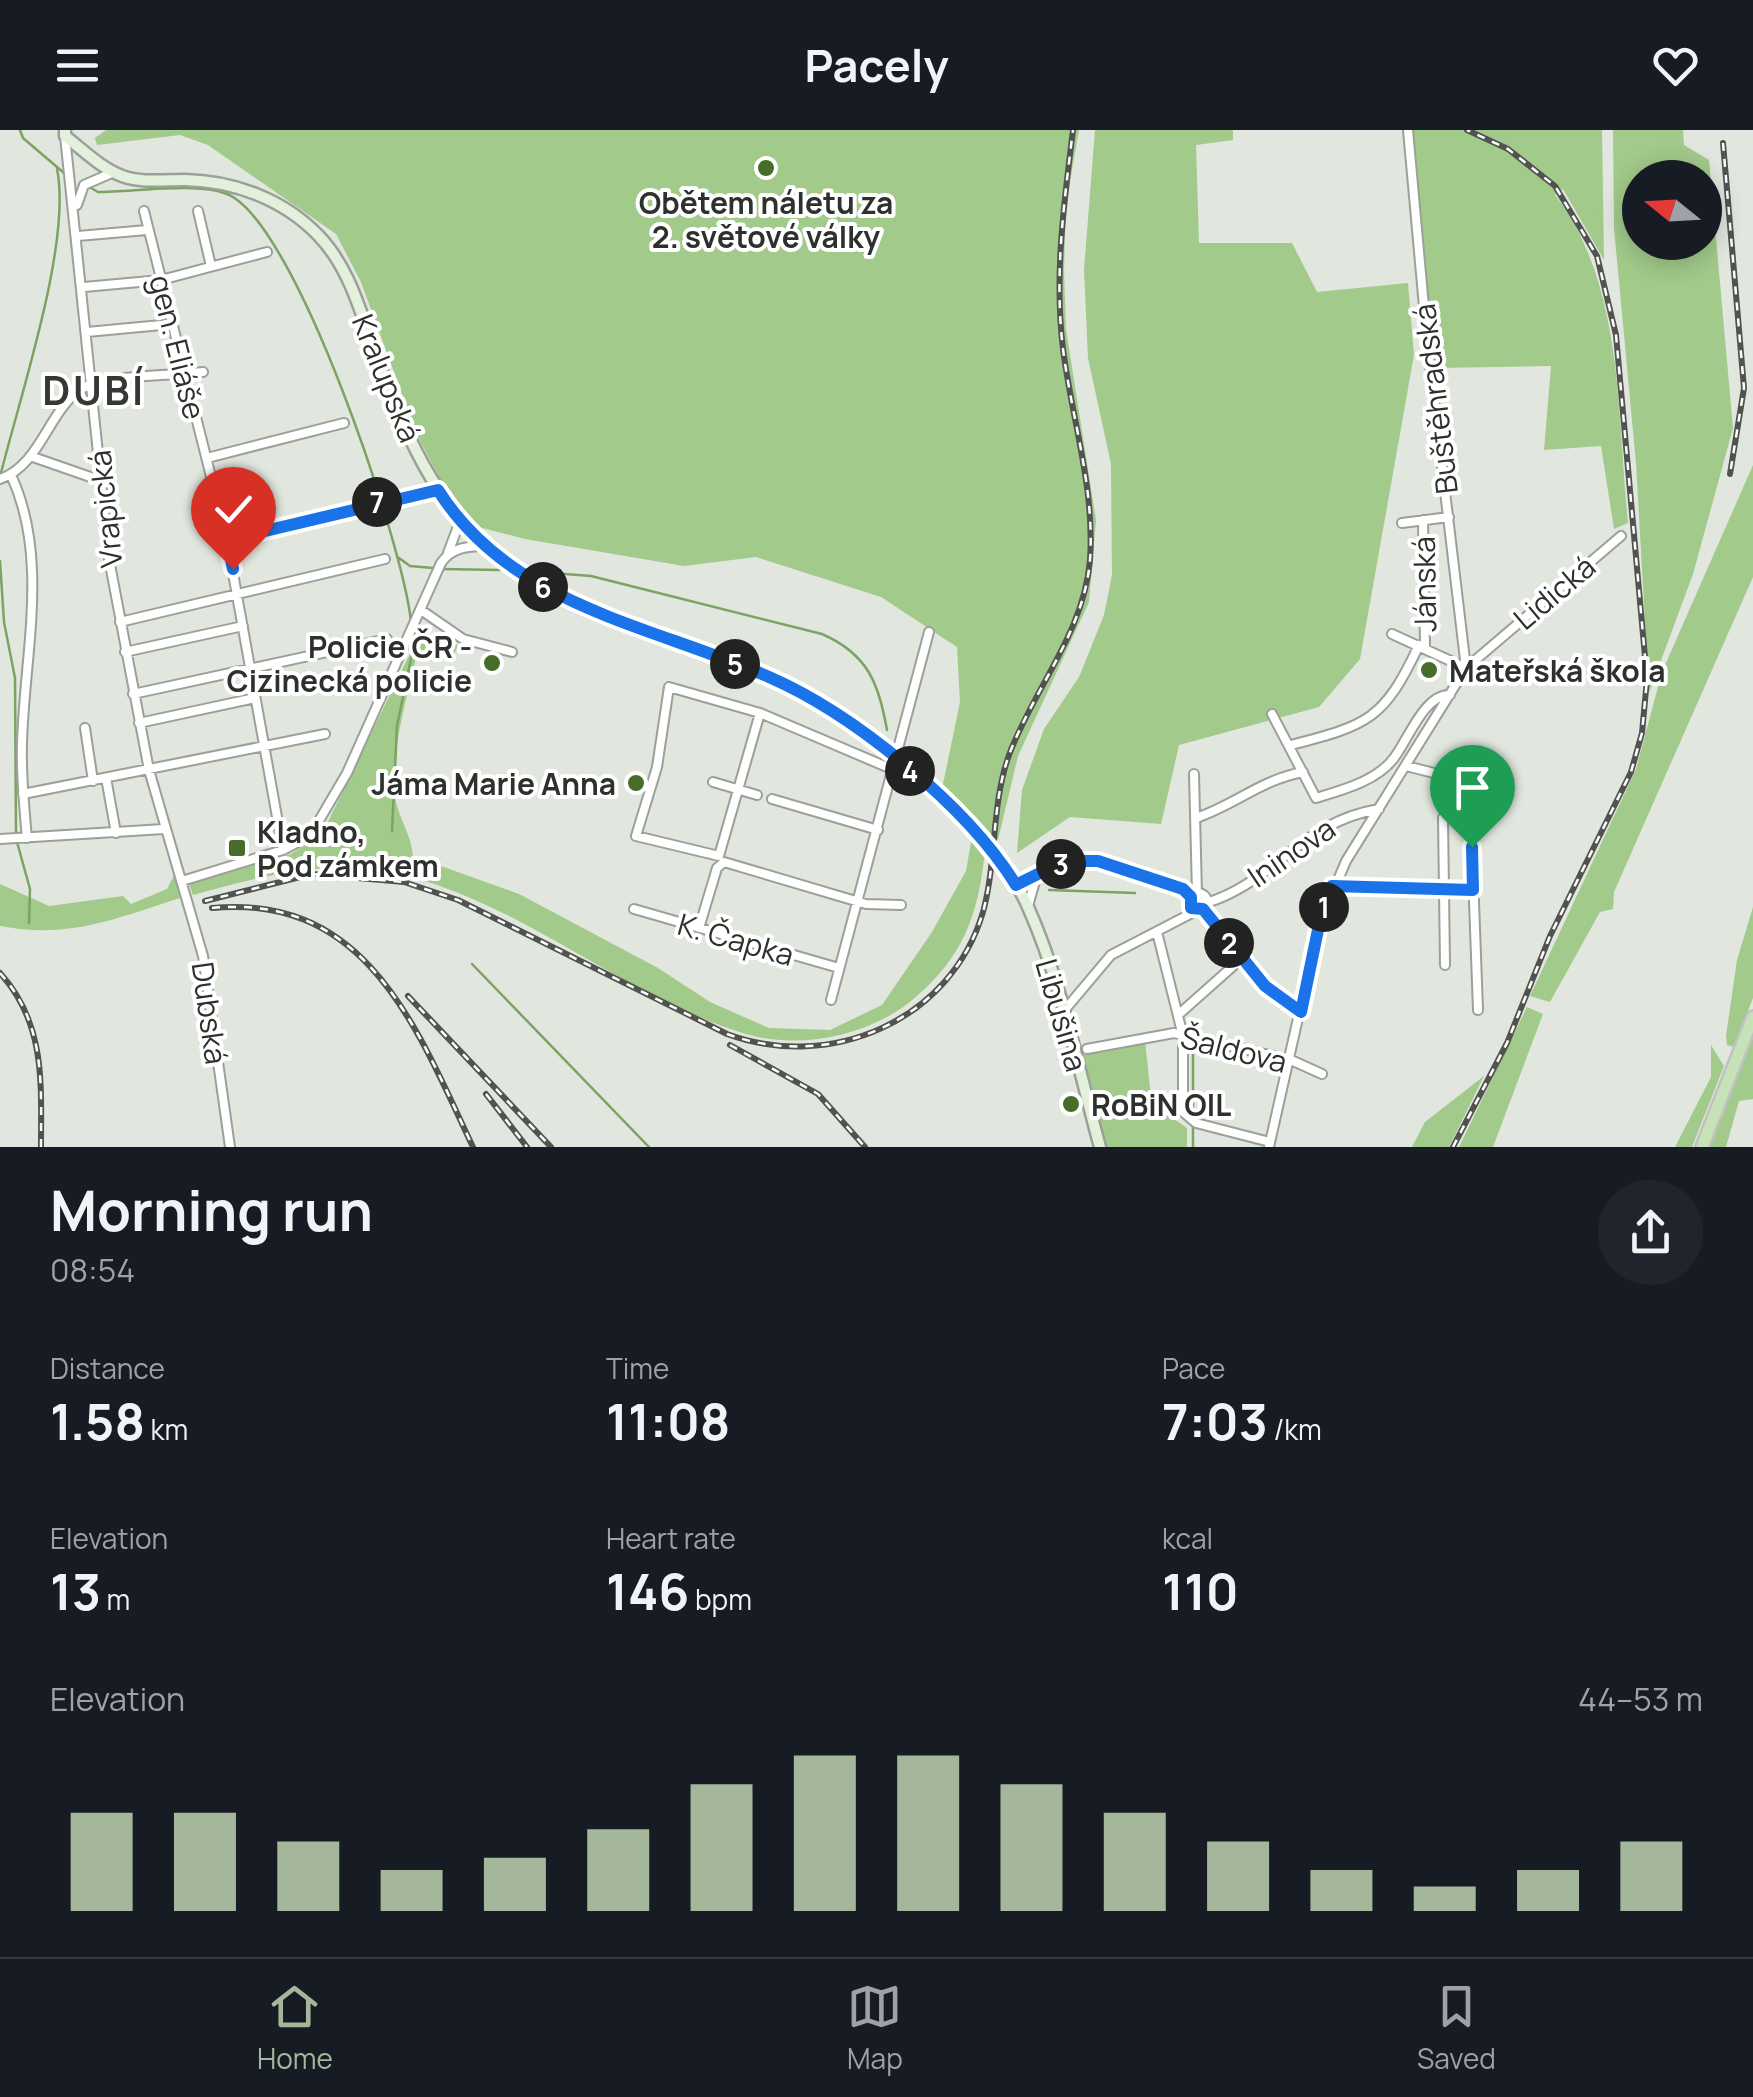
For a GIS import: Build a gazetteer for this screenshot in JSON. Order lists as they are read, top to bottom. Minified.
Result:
{"streets":{"main road":["Kralupská","Libušina"],"street":["gen. Eliáše","Buštěhradská","Vrapická","Jánská","Lidická","Ininova","K. Čapka","Dubská","Šaldova"]},"crossings":[["Kralupská","Vrapická"],["Kralupská","Libušina"],["Buštěhradská","Jánská"],["Buštěhradská","Lidická"],["Vrapická","Dubská"],["Lidická","Ininova"],["Lidická","Šaldova"],["Ininova","Libušina"]],"districts":["DUBÍ"],"places":{"other":["Obětem náletu za 2. světové války","Policie ČR - Cizinecká policie","Mateřská škola","Jáma Marie Anna","RoBiN OIL"],"transit":["Kladno, Pod zámkem"]},"north":"left","page":{"header":"Pacely","pins":["7","6","5","4","3","1","2"],"heading":["Morning run","08:54"],"stats":[["Distance","1.58 km"],["Time","11:08"],["Pace","7:03 /km"],["Elevation","13 m"],["Heart rate","146 bpm"],["kcal","110"]],"chart":["Elevation","44–53 m"],"tabs":["Home","Map","Saved"]}}
